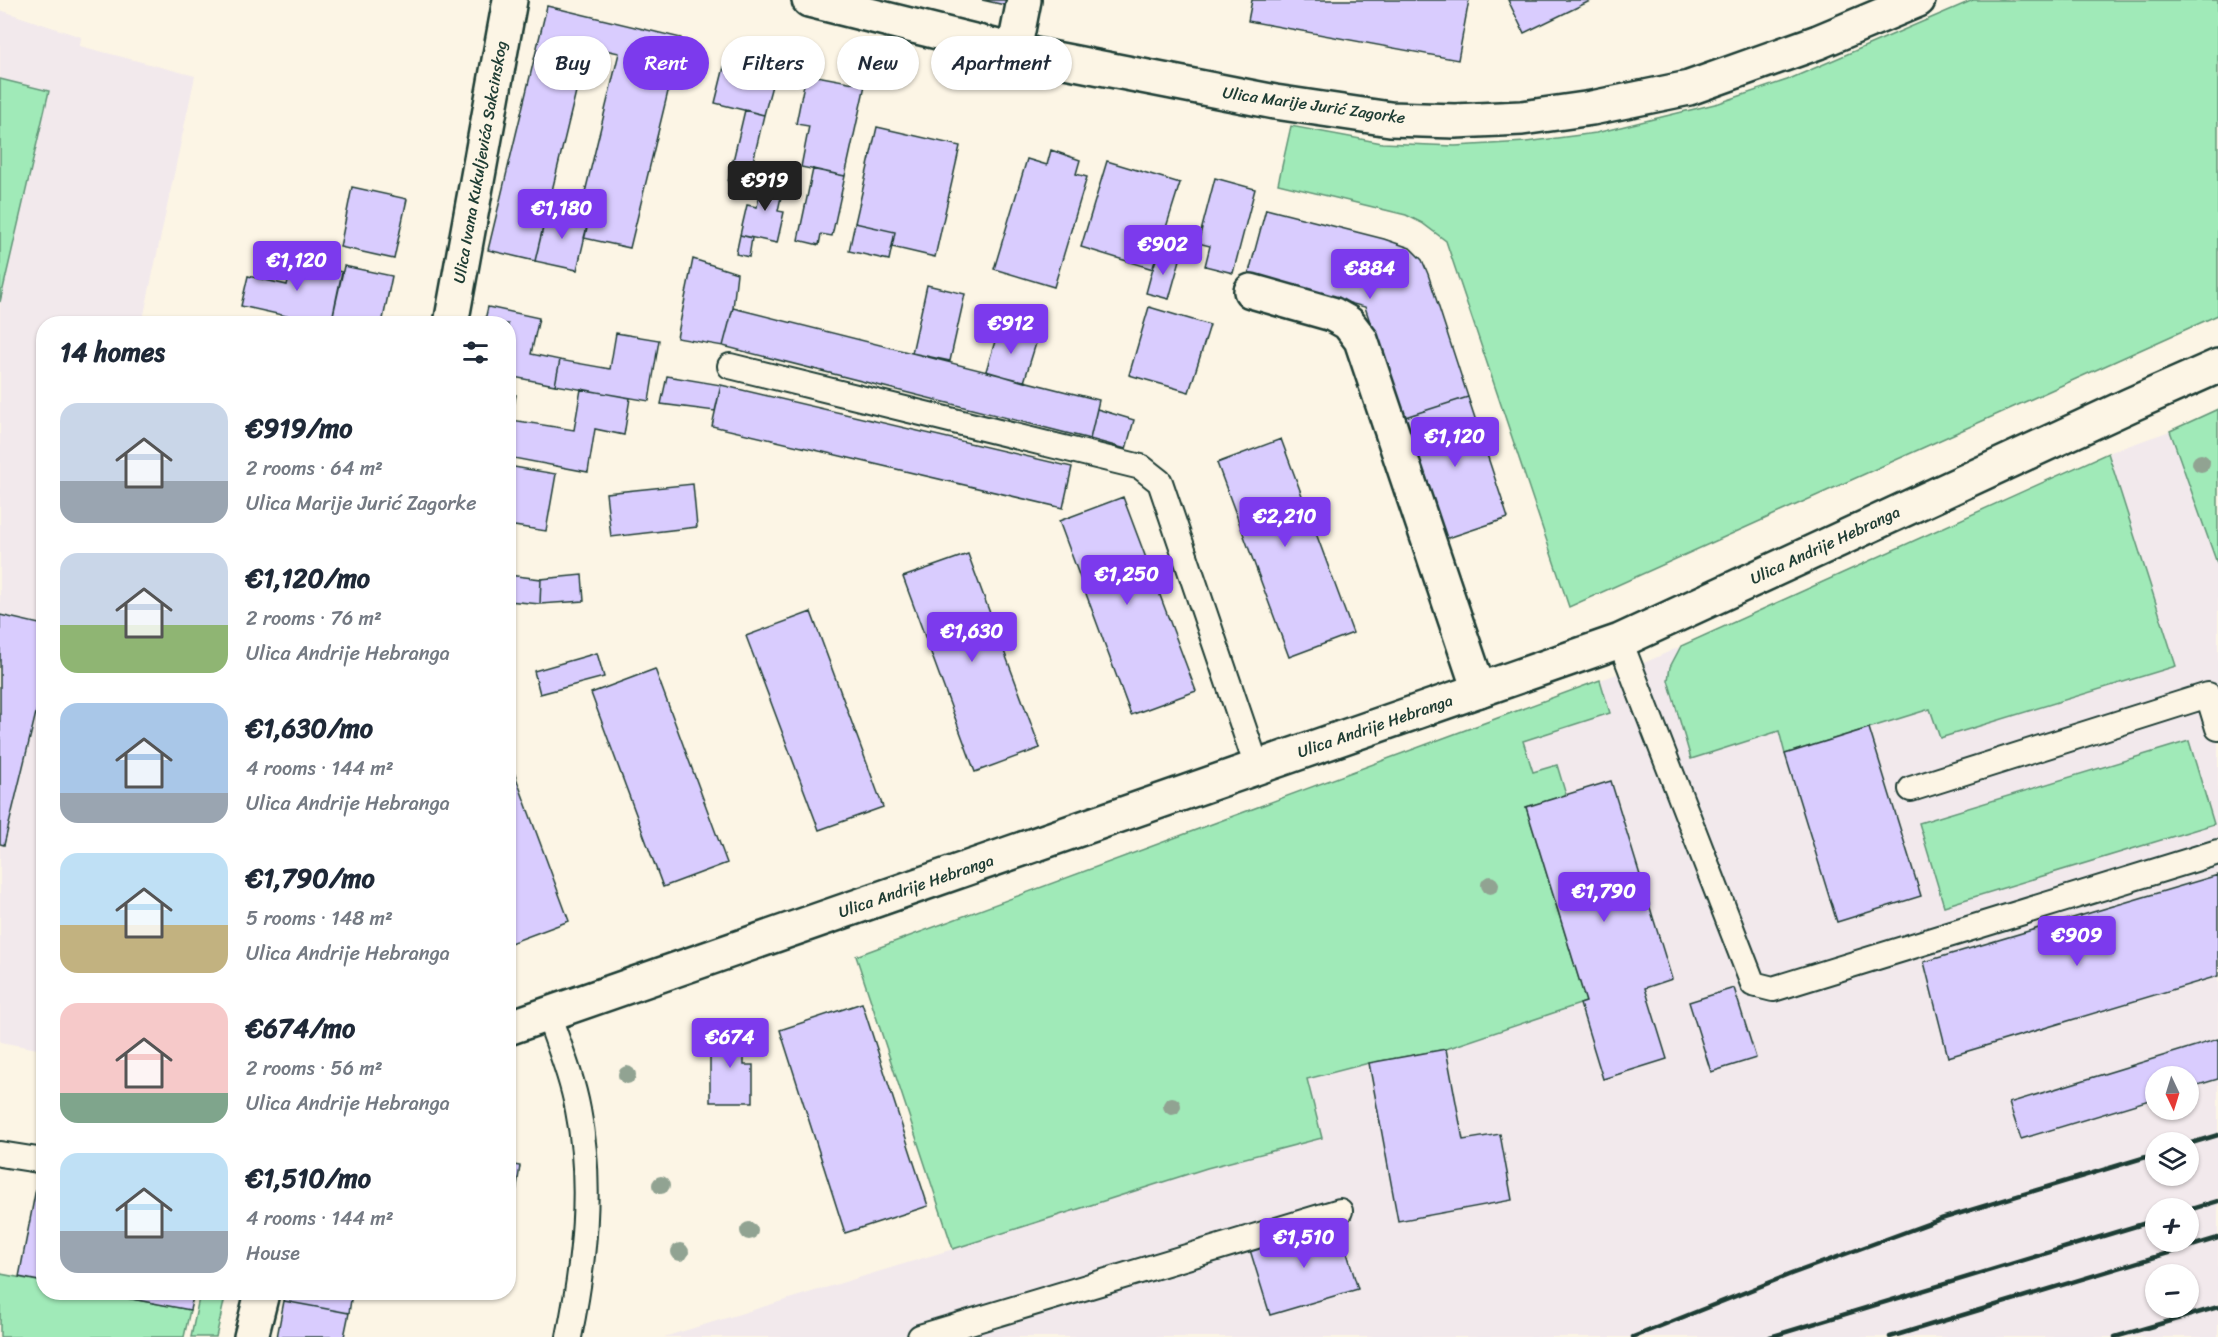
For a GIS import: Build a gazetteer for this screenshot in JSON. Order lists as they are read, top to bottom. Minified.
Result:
{"streets":{"street":["Ulica Marije Jurić Zagorke","Ulica Ivana Kukuljevića Sakcinskog","Ulica Andrije Hebranga"]},"north":"bottom","page":{"chip":["Buy","Rent","Filters","New","Apartment"],"price":["€919","€1,180","€902","€1,120","€884","€912","€1,120","€2,210","€1,250","€1,630","€1,790","€909","€674","€1,510"],"heading":"14 homes","list":[{"name":"€919/mo","note":"2 rooms · 64 m² · Ulica Marije Jurić Zagorke"},{"name":"€1,120/mo","note":"2 rooms · 76 m² · Ulica Andrije Hebranga"},{"name":"€1,630/mo","note":"4 rooms · 144 m² · Ulica Andrije Hebranga"},{"name":"€1,790/mo","note":"5 rooms · 148 m² · Ulica Andrije Hebranga"},{"name":"€674/mo","note":"2 rooms · 56 m² · Ulica Andrije Hebranga"},{"name":"€1,510/mo","note":"4 rooms · 144 m² · House"}],"map_buttons":["+","−"]}}
